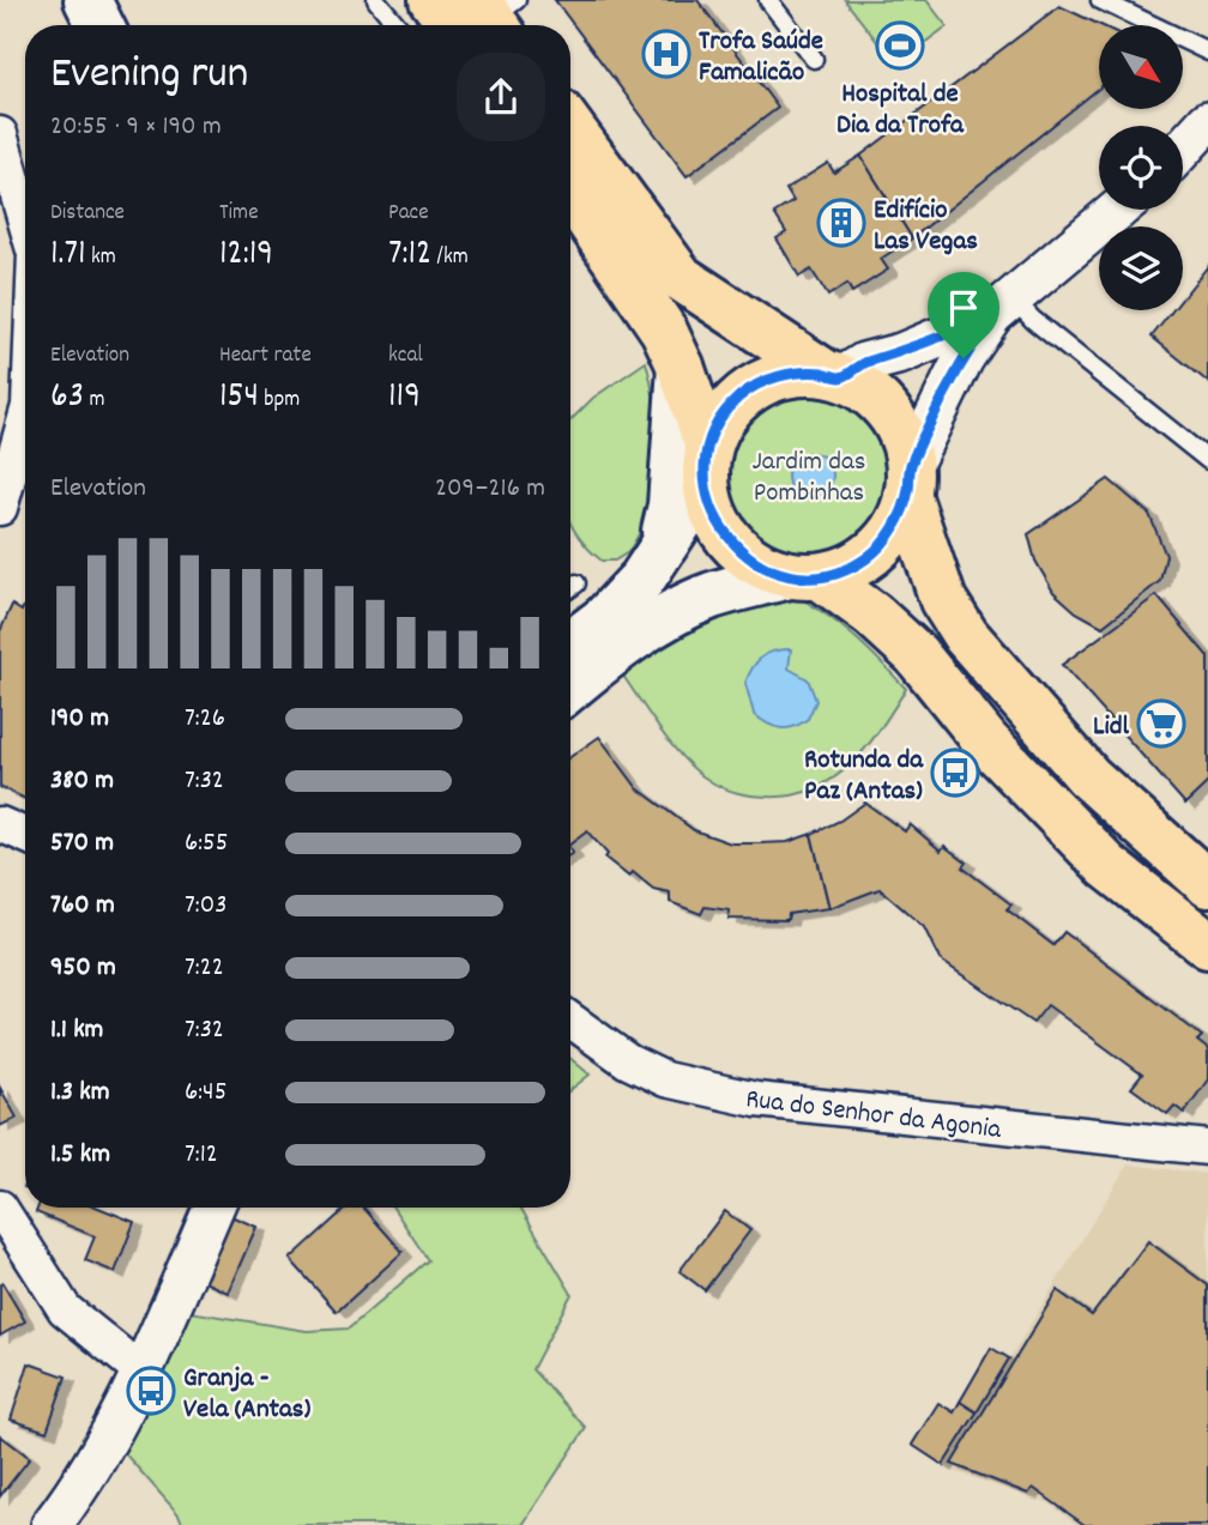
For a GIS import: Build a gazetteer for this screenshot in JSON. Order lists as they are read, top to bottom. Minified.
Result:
{"streets":{"street":["Rua do Senhor da Agonia"]},"parks":["Jardim das Pombinhas"],"places":{"sports":["Hospital de Dia da Trofa"],"hospital":["Trofa Saúde Famalicão"],"building":["Edifício Las Vegas"],"supermarket":["Lidl"],"bus stop":["Rotunda da Paz (Antas)","Granja - Vela (Antas)"]},"north":"bottom right","page":{"heading":["Evening run","20:55 · 9 × 190 m"],"stats":[["Distance","1.71 km"],["Time","12:19"],["Pace","7:12 /km"],["Elevation","63 m"],["Heart rate","154 bpm"],["kcal","119"]],"chart":["Elevation","209–216 m"],"list":[{"name":"190 m","note":"7:26"},{"name":"380 m","note":"7:32"},{"name":"570 m","note":"6:55"},{"name":"760 m","note":"7:03"},{"name":"950 m","note":"7:22"},{"name":"1.1 km","note":"7:32"},{"name":"1.3 km","note":"6:45"},{"name":"1.5 km","note":"7:12"}]}}
